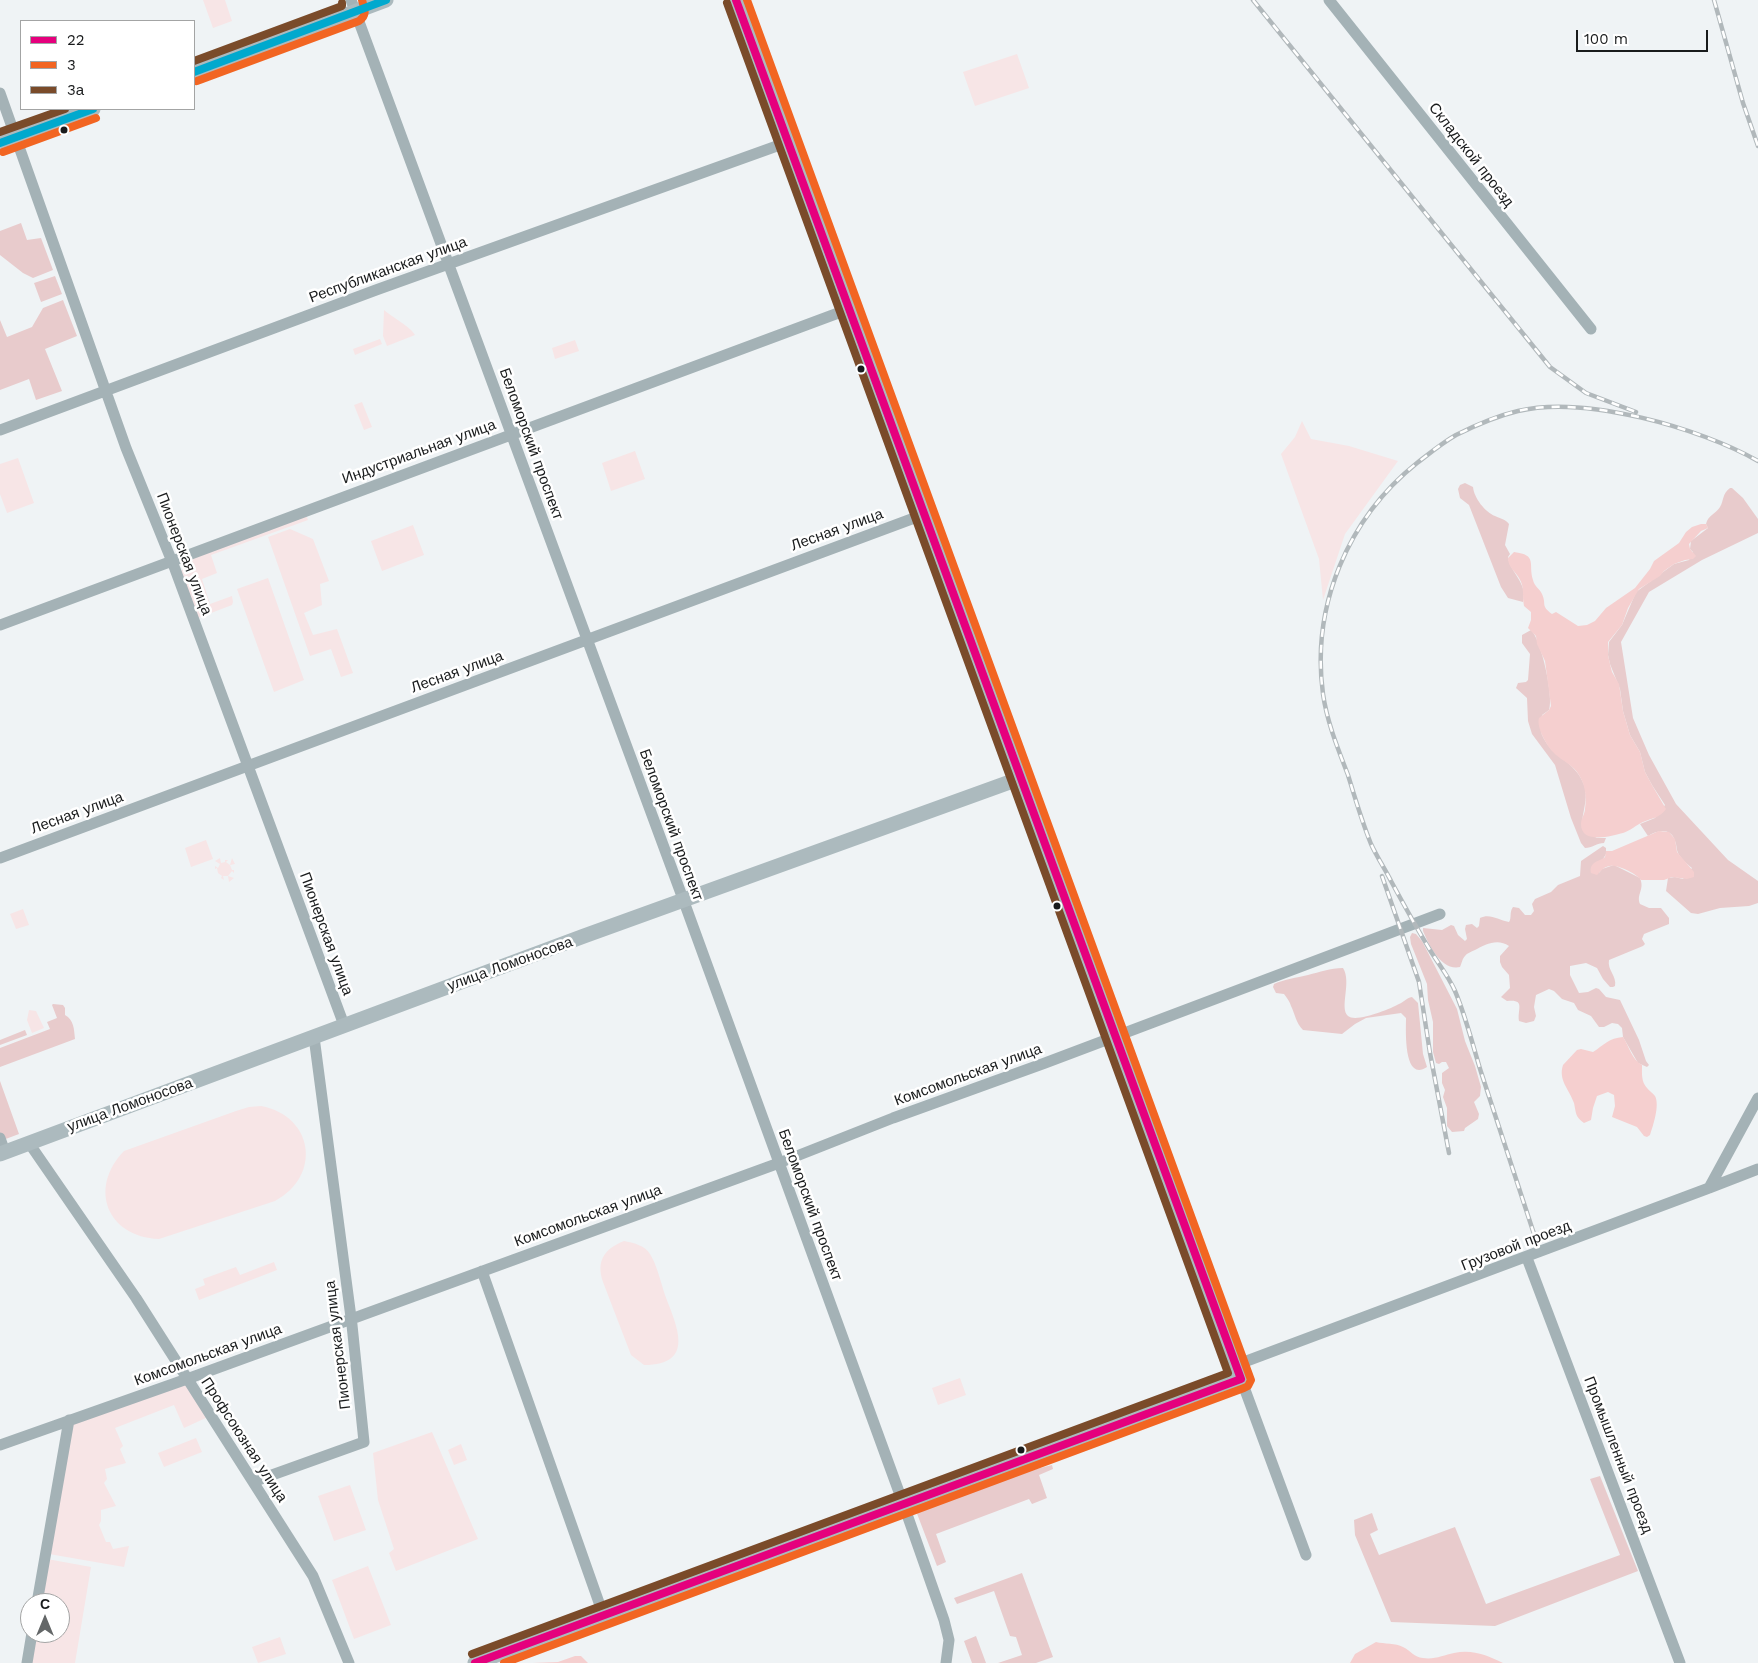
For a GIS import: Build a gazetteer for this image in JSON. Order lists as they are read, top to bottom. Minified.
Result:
{"streets":{"main road":["улица Ломоносова"],"street":["Складской проезд","Республиканская улица","Беломорский проспект","Индустриальная улица","Лесная улица","Пионерская улица","Комсомольская улица","Грузовой проезд","Профсоюзная улица","Промышленный проезд"]},"crossings":[["Республиканская улица","Беломорский проспект"],["Республиканская улица","Пионерская улица"],["Беломорский проспект","Индустриальная улица"],["Беломорский проспект","Лесная улица"],["Беломорский проспект","улица Ломоносова"],["Беломорский проспект","Комсомольская улица"],["Индустриальная улица","Пионерская улица"],["Лесная улица","Пионерская улица"],["Пионерская улица","улица Ломоносова"],["Пионерская улица","Комсомольская улица"],["улица Ломоносова","Профсоюзная улица"],["Комсомольская улица","Профсоюзная улица"],["Грузовой проезд","Промышленный проезд"]],"lines":["transit line 22","transit line 3","transit line 3а"],"legend":["22","3","3а"],"scale_bar":"100 m","north":"top"}
